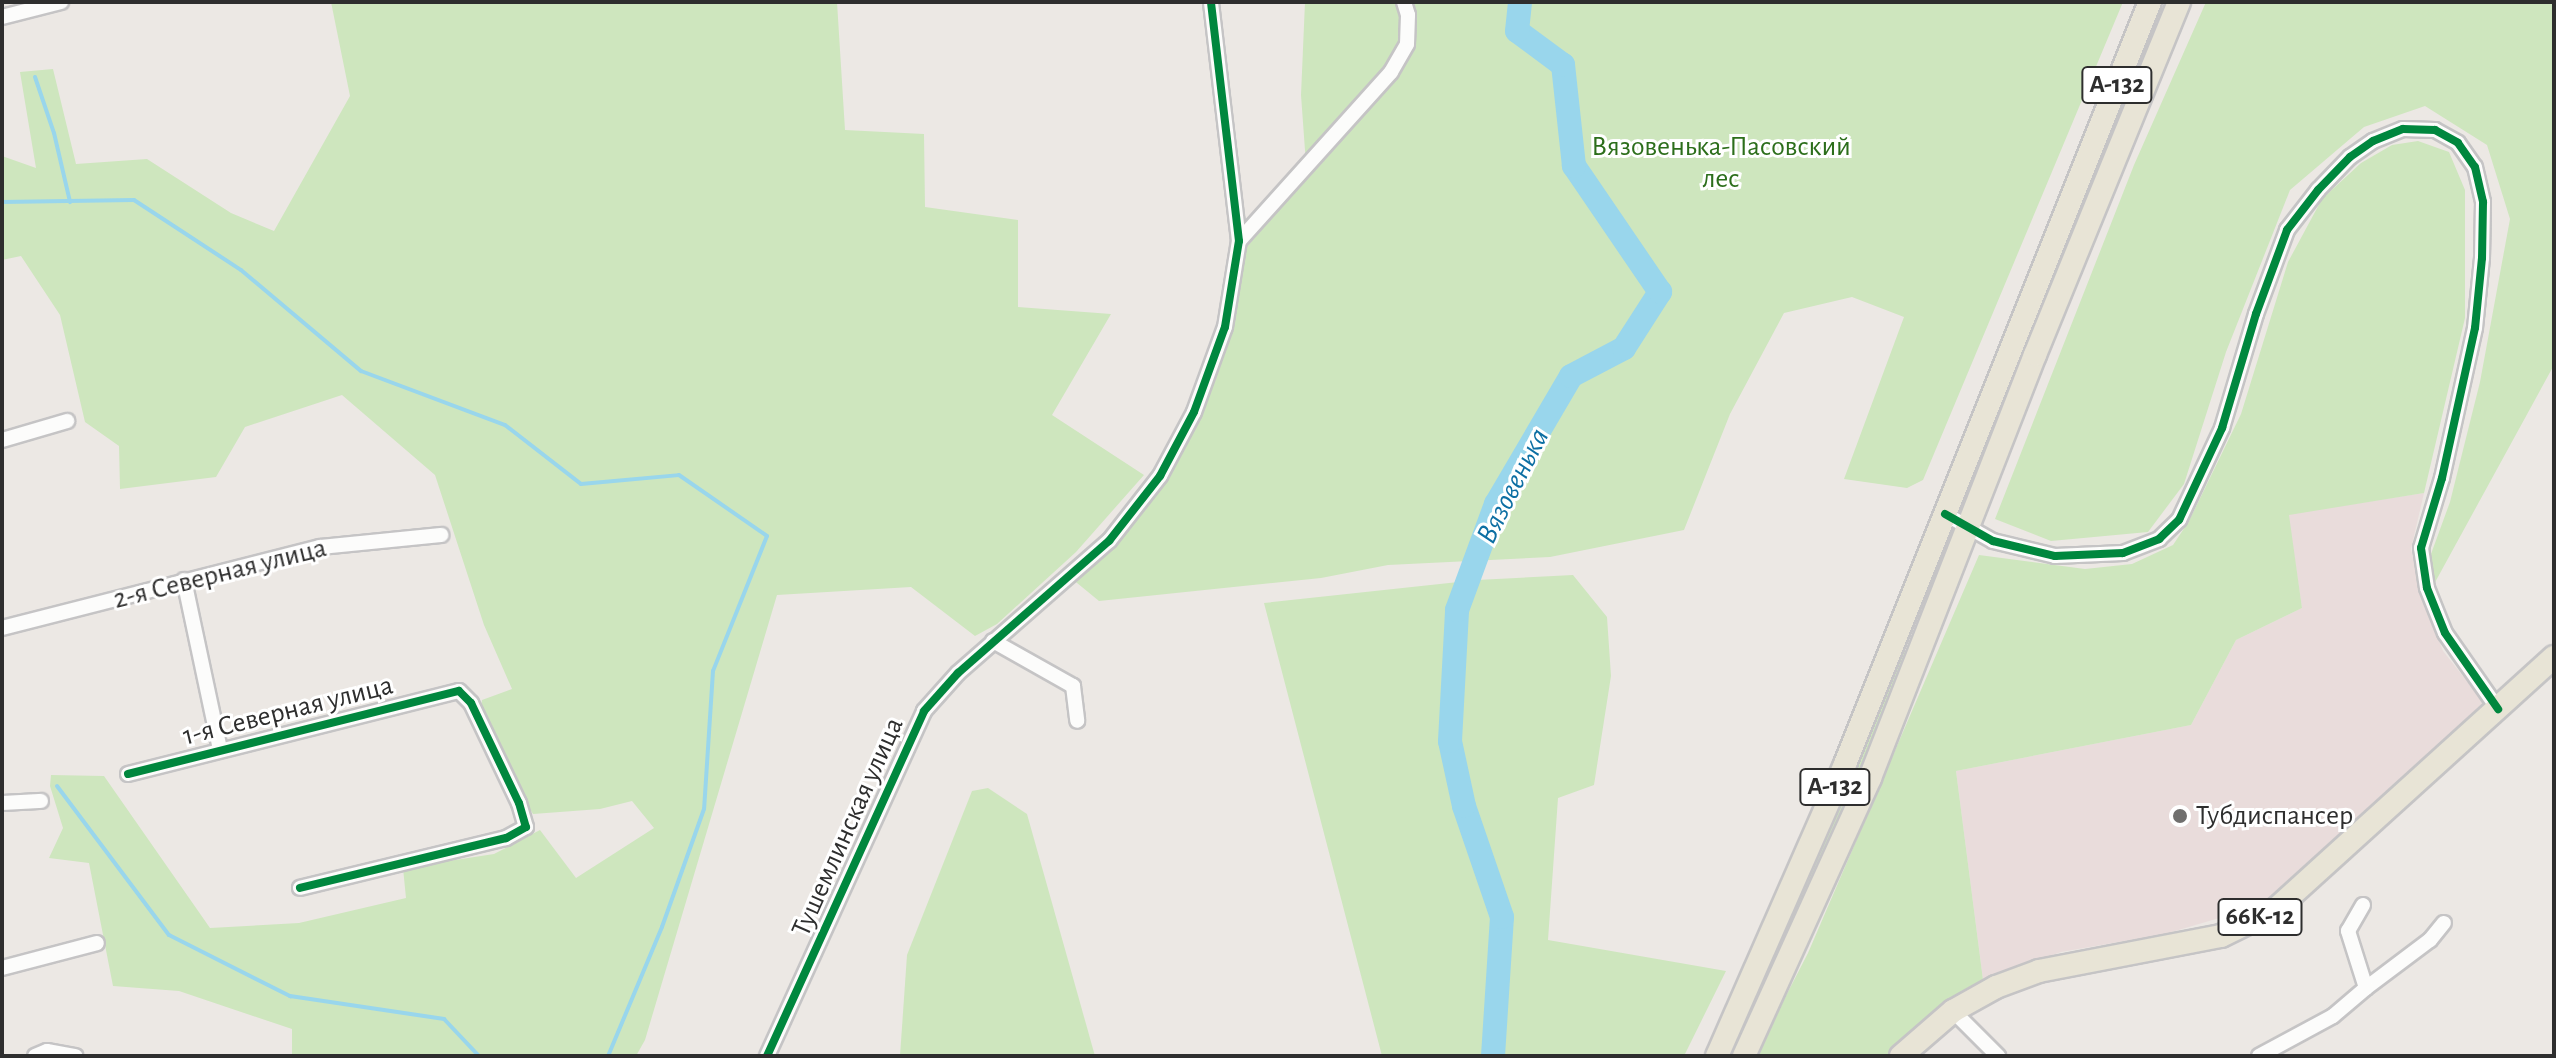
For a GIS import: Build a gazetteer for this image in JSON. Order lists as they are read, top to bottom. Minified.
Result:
{"streets":{"main road":["А-132","66К-12"],"street":["2-я Северная улица","1-я Северная улица","Тушемлинская улица"]},"water":["Вязовенька"],"parks":["Вязовенька-Пасовский лес"],"places":["Тубдиспансер"]}
